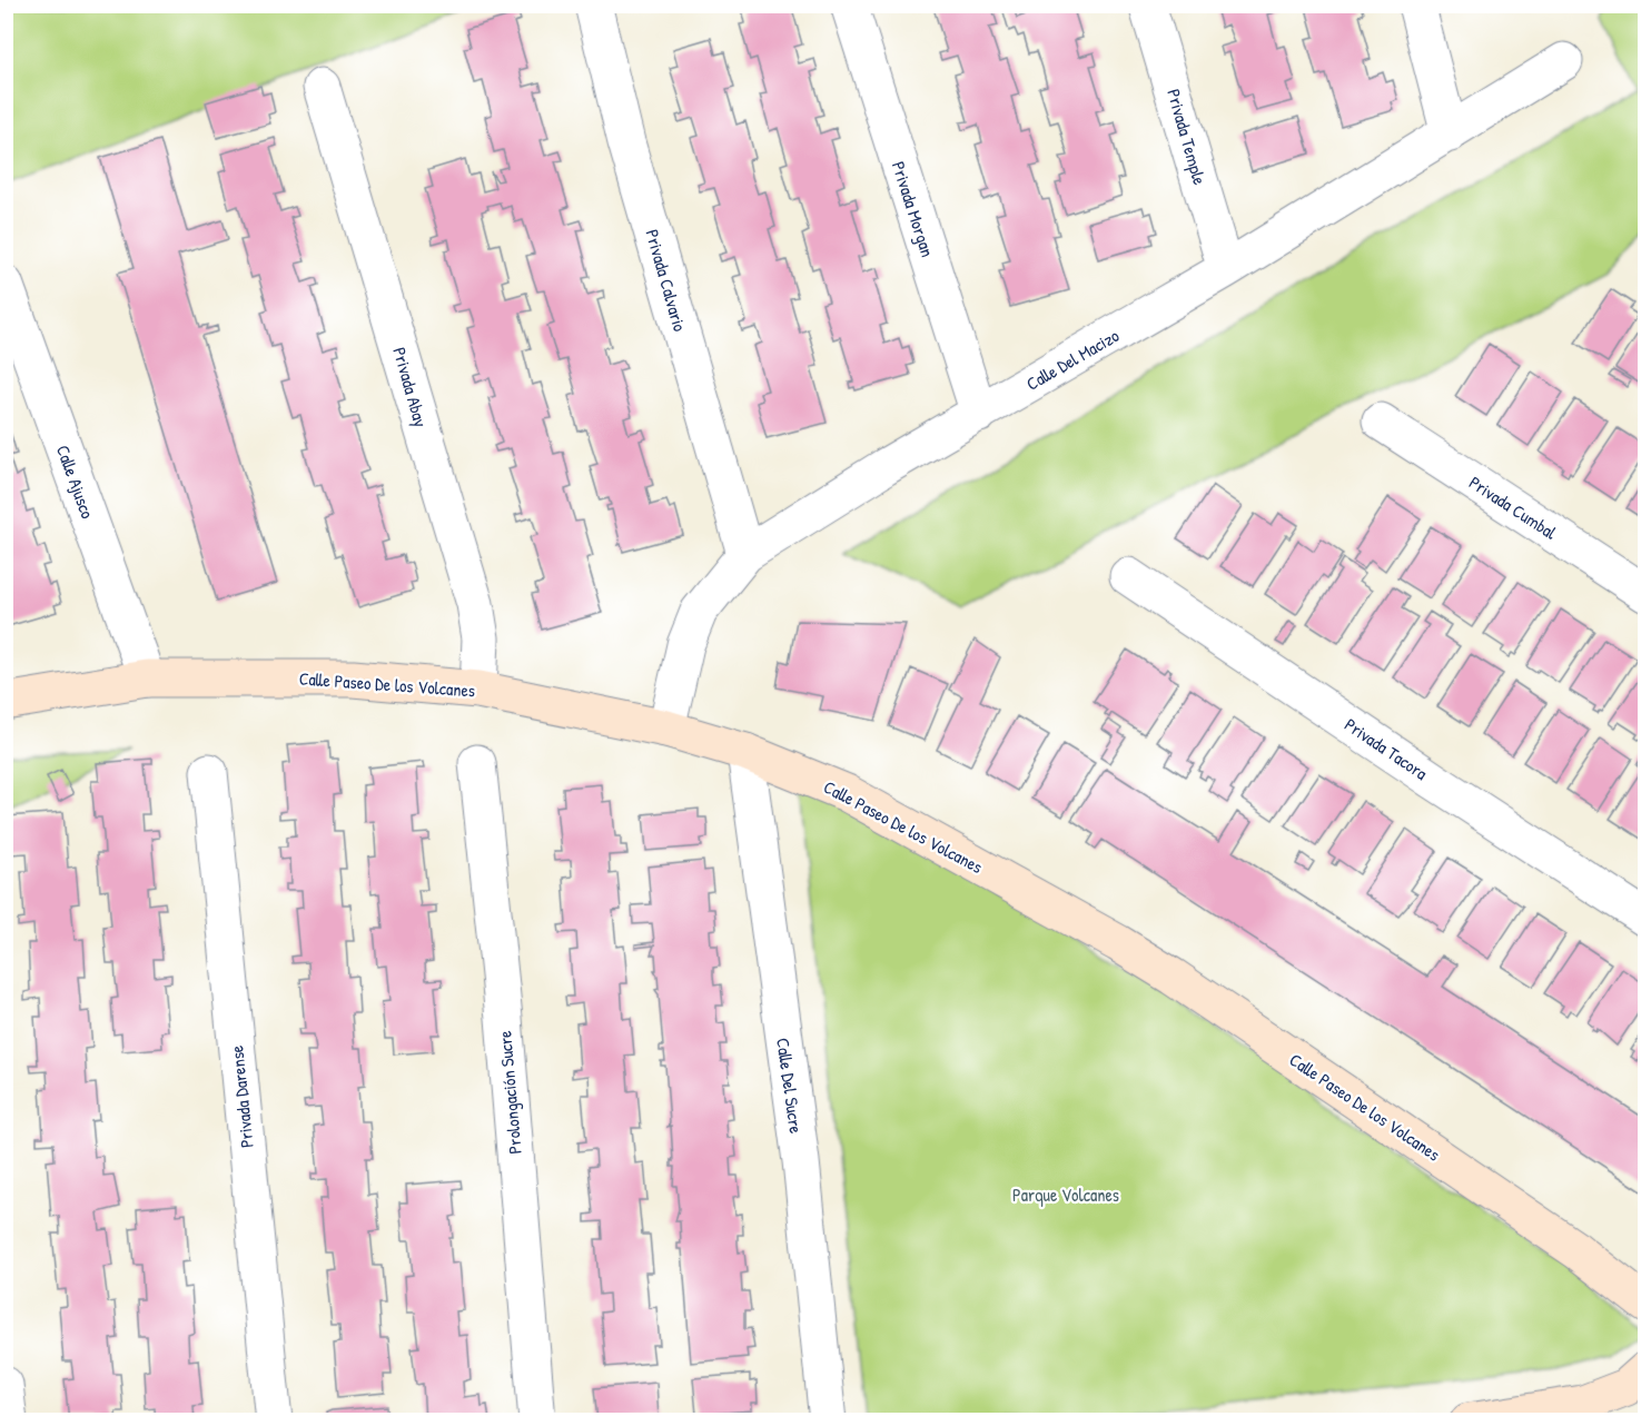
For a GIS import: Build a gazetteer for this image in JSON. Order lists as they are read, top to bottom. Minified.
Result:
{"streets":{"street":["Privada Temple","Privada Morgan","Privada Calvario","Calle Del Macizo","Privada Abay","Calle Ajusco","Privada Cumbal","Calle Paseo De los Volcanes","Privada Tacora","Calle Del Sucre","Prolongación Sucre","Privada Darense"]},"crossings":[["Privada Temple","Calle Del Macizo"],["Privada Morgan","Calle Del Macizo"],["Privada Calvario","Calle Del Macizo"],["Calle Del Macizo","Calle Paseo De los Volcanes"],["Privada Abay","Calle Paseo De los Volcanes"],["Calle Ajusco","Calle Paseo De los Volcanes"],["Calle Paseo De los Volcanes","Calle Del Sucre"]],"parks":["Parque Volcanes"]}
